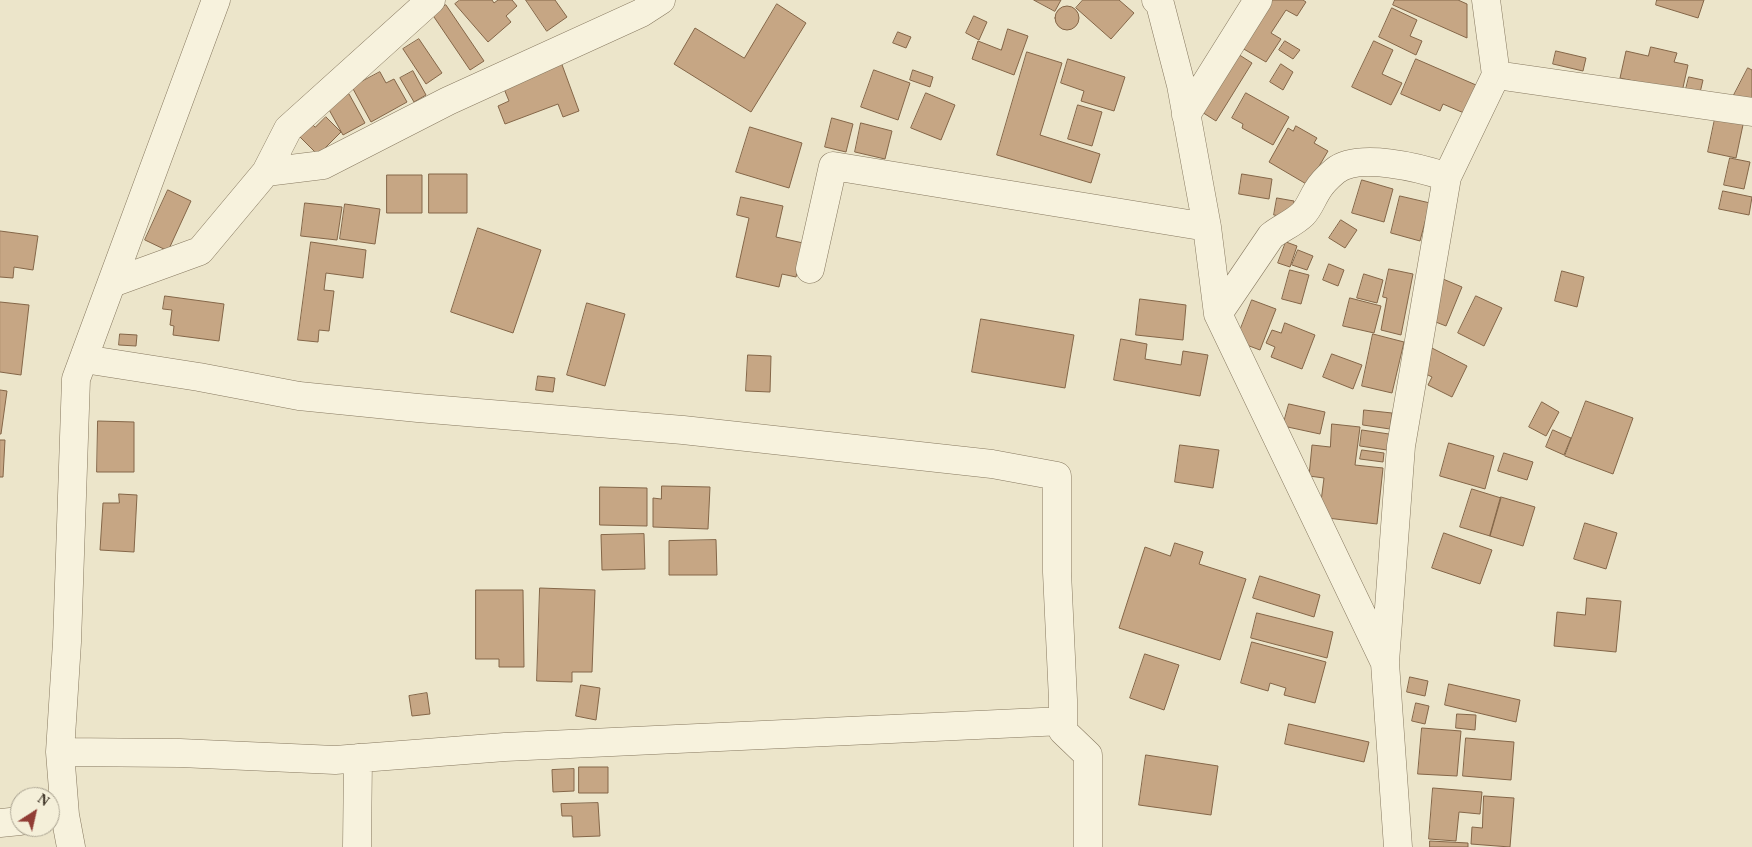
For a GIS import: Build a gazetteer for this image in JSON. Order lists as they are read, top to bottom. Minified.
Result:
{"north":"top right"}
